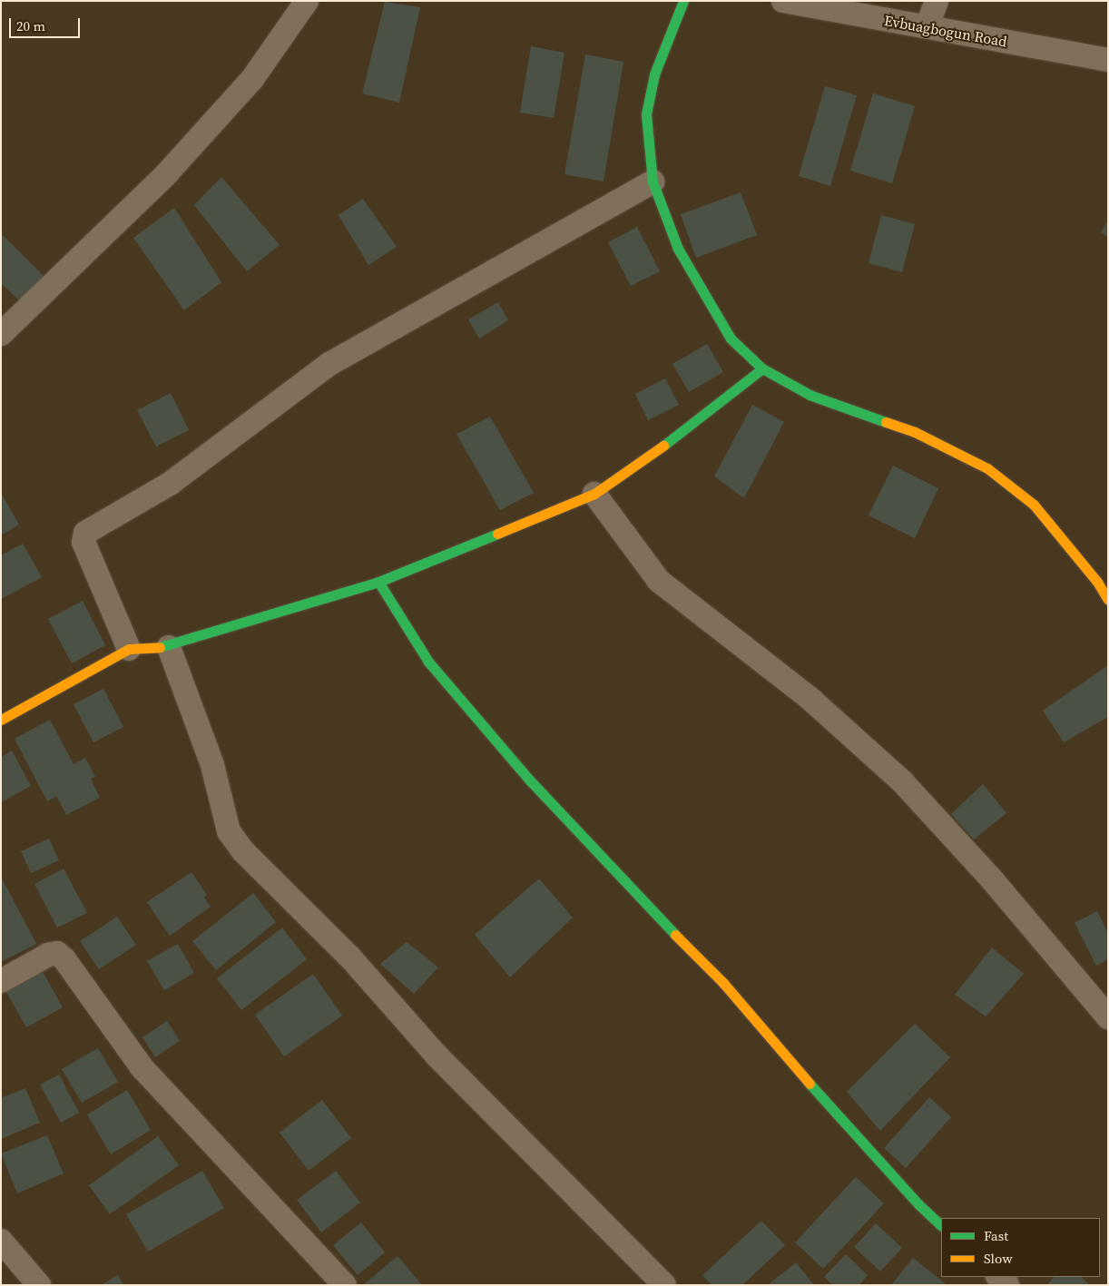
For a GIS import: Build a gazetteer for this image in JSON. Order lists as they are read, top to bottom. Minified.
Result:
{"streets":{"street":["Evbuagbogun Road"]},"legend":["Fast","Slow"],"scale_bar":"20 m"}
